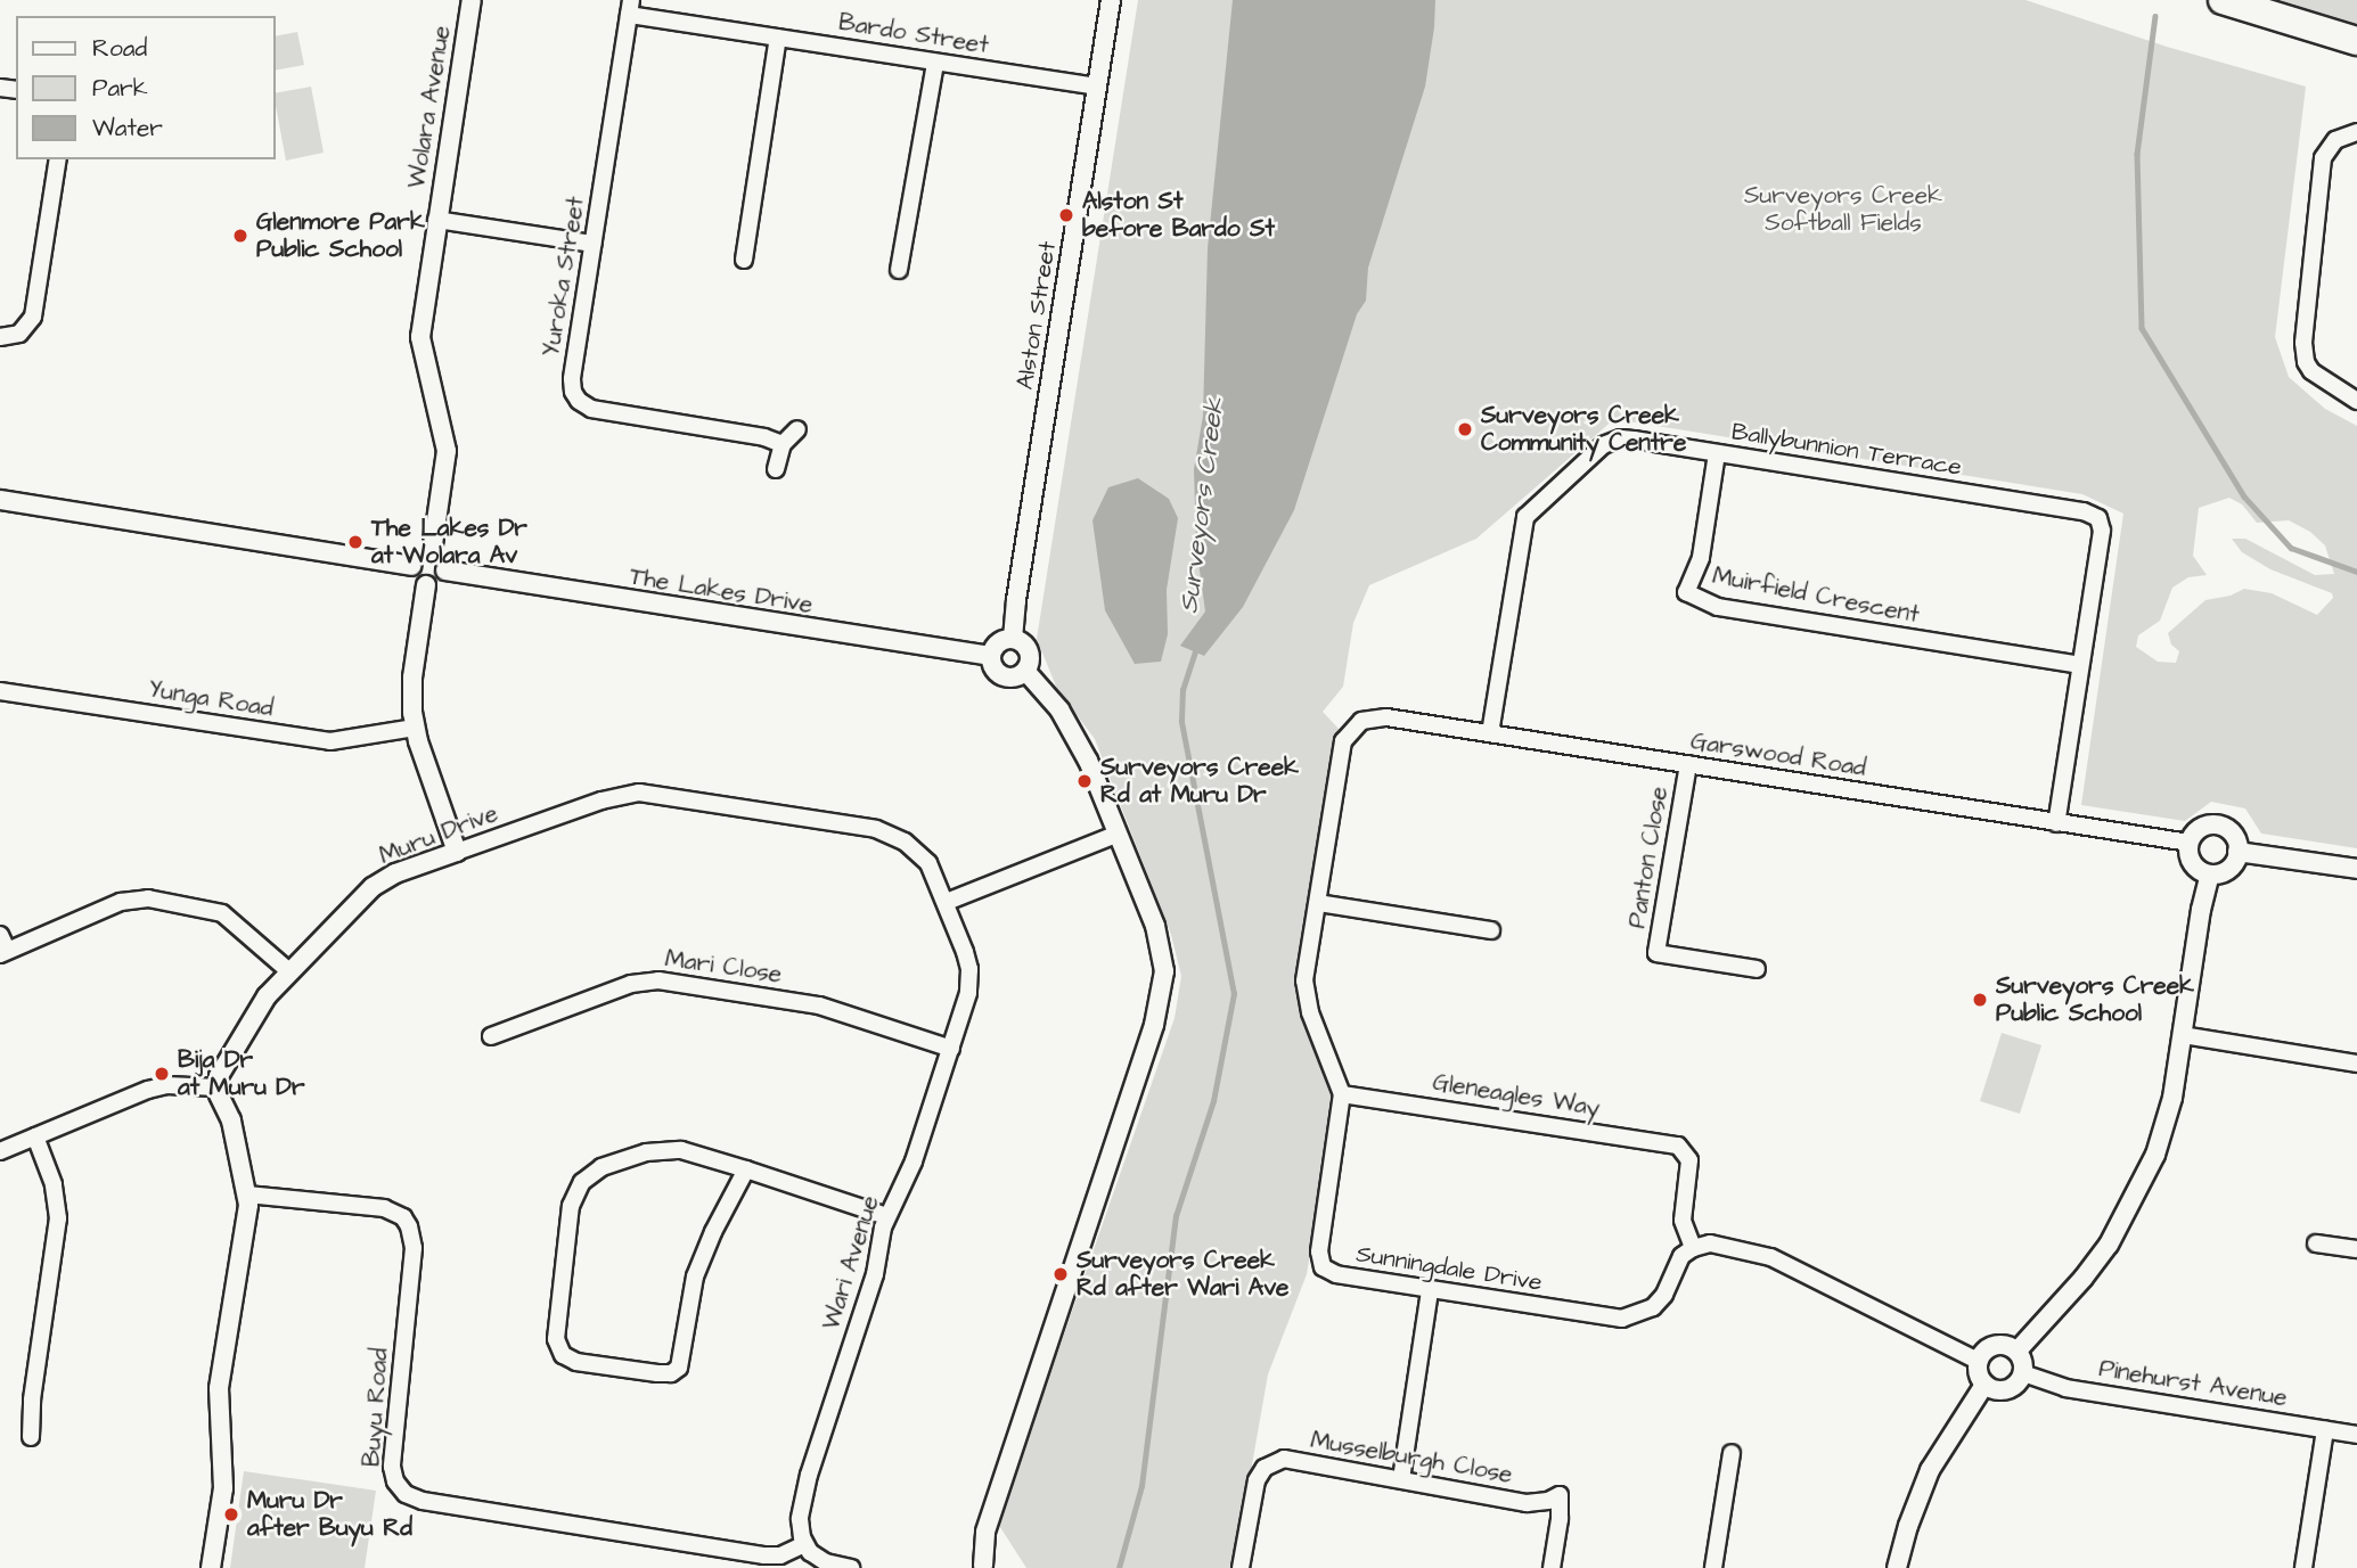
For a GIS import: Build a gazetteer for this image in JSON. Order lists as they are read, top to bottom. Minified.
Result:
{"streets":{"street":["Bardo Street","Wolara Avenue","Yuroka Street","Alston Street","Ballybunnion Terrace","The Lakes Drive","Muirfield Crescent","Yunga Road","Garswood Road","Muru Drive","Panton Close","Mari Close","Gleneagles Way","Wari Avenue","Sunningdale Drive","Pinehurst Avenue","Buyu Road","Musselburgh Close"]},"crossings":[["Bardo Street","Yuroka Street"],["Bardo Street","Alston Street"],["Wolara Avenue","The Lakes Drive"],["Alston Street","The Lakes Drive"],["Ballybunnion Terrace","Muirfield Crescent"],["Ballybunnion Terrace","Garswood Road"],["Garswood Road","Panton Close"],["Garswood Road","Sunningdale Drive"],["Muru Drive","Wari Avenue"],["Mari Close","Wari Avenue"],["Gleneagles Way","Sunningdale Drive"],["Wari Avenue","Buyu Road"]],"water":["Surveyors Creek"],"parks":["Surveyors Creek Softball Fields"],"places":["Alston St before Bardo St","Glenmore Park Public School","Surveyors Creek Community Centre","The Lakes Dr at Wolara Av","Surveyors Creek Rd at Muru Dr","Surveyors Creek Public School","Bija Dr at Muru Dr","Surveyors Creek Rd after Wari Ave","Muru Dr after Buyu Rd"],"legend":["Road","Park","Water"]}
